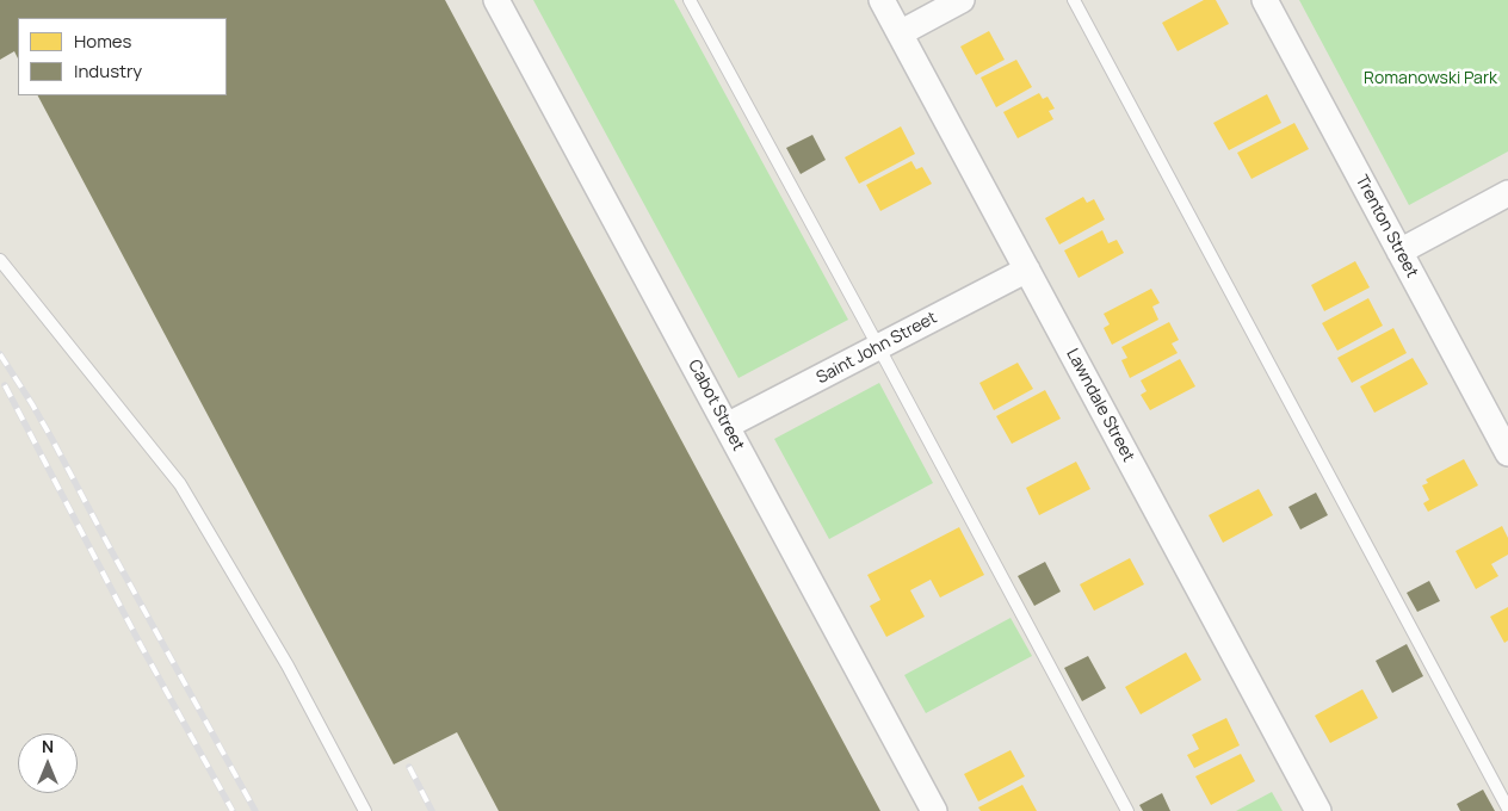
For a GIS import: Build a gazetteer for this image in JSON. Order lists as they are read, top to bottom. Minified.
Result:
{"streets":{"street":["Trenton Street","Saint John Street","Cabot Street","Lawndale Street"]},"crossings":[["Saint John Street","Cabot Street"],["Saint John Street","Lawndale Street"]],"parks":["Romanowski Park"],"legend":["Homes","Industry"],"north":"top"}
